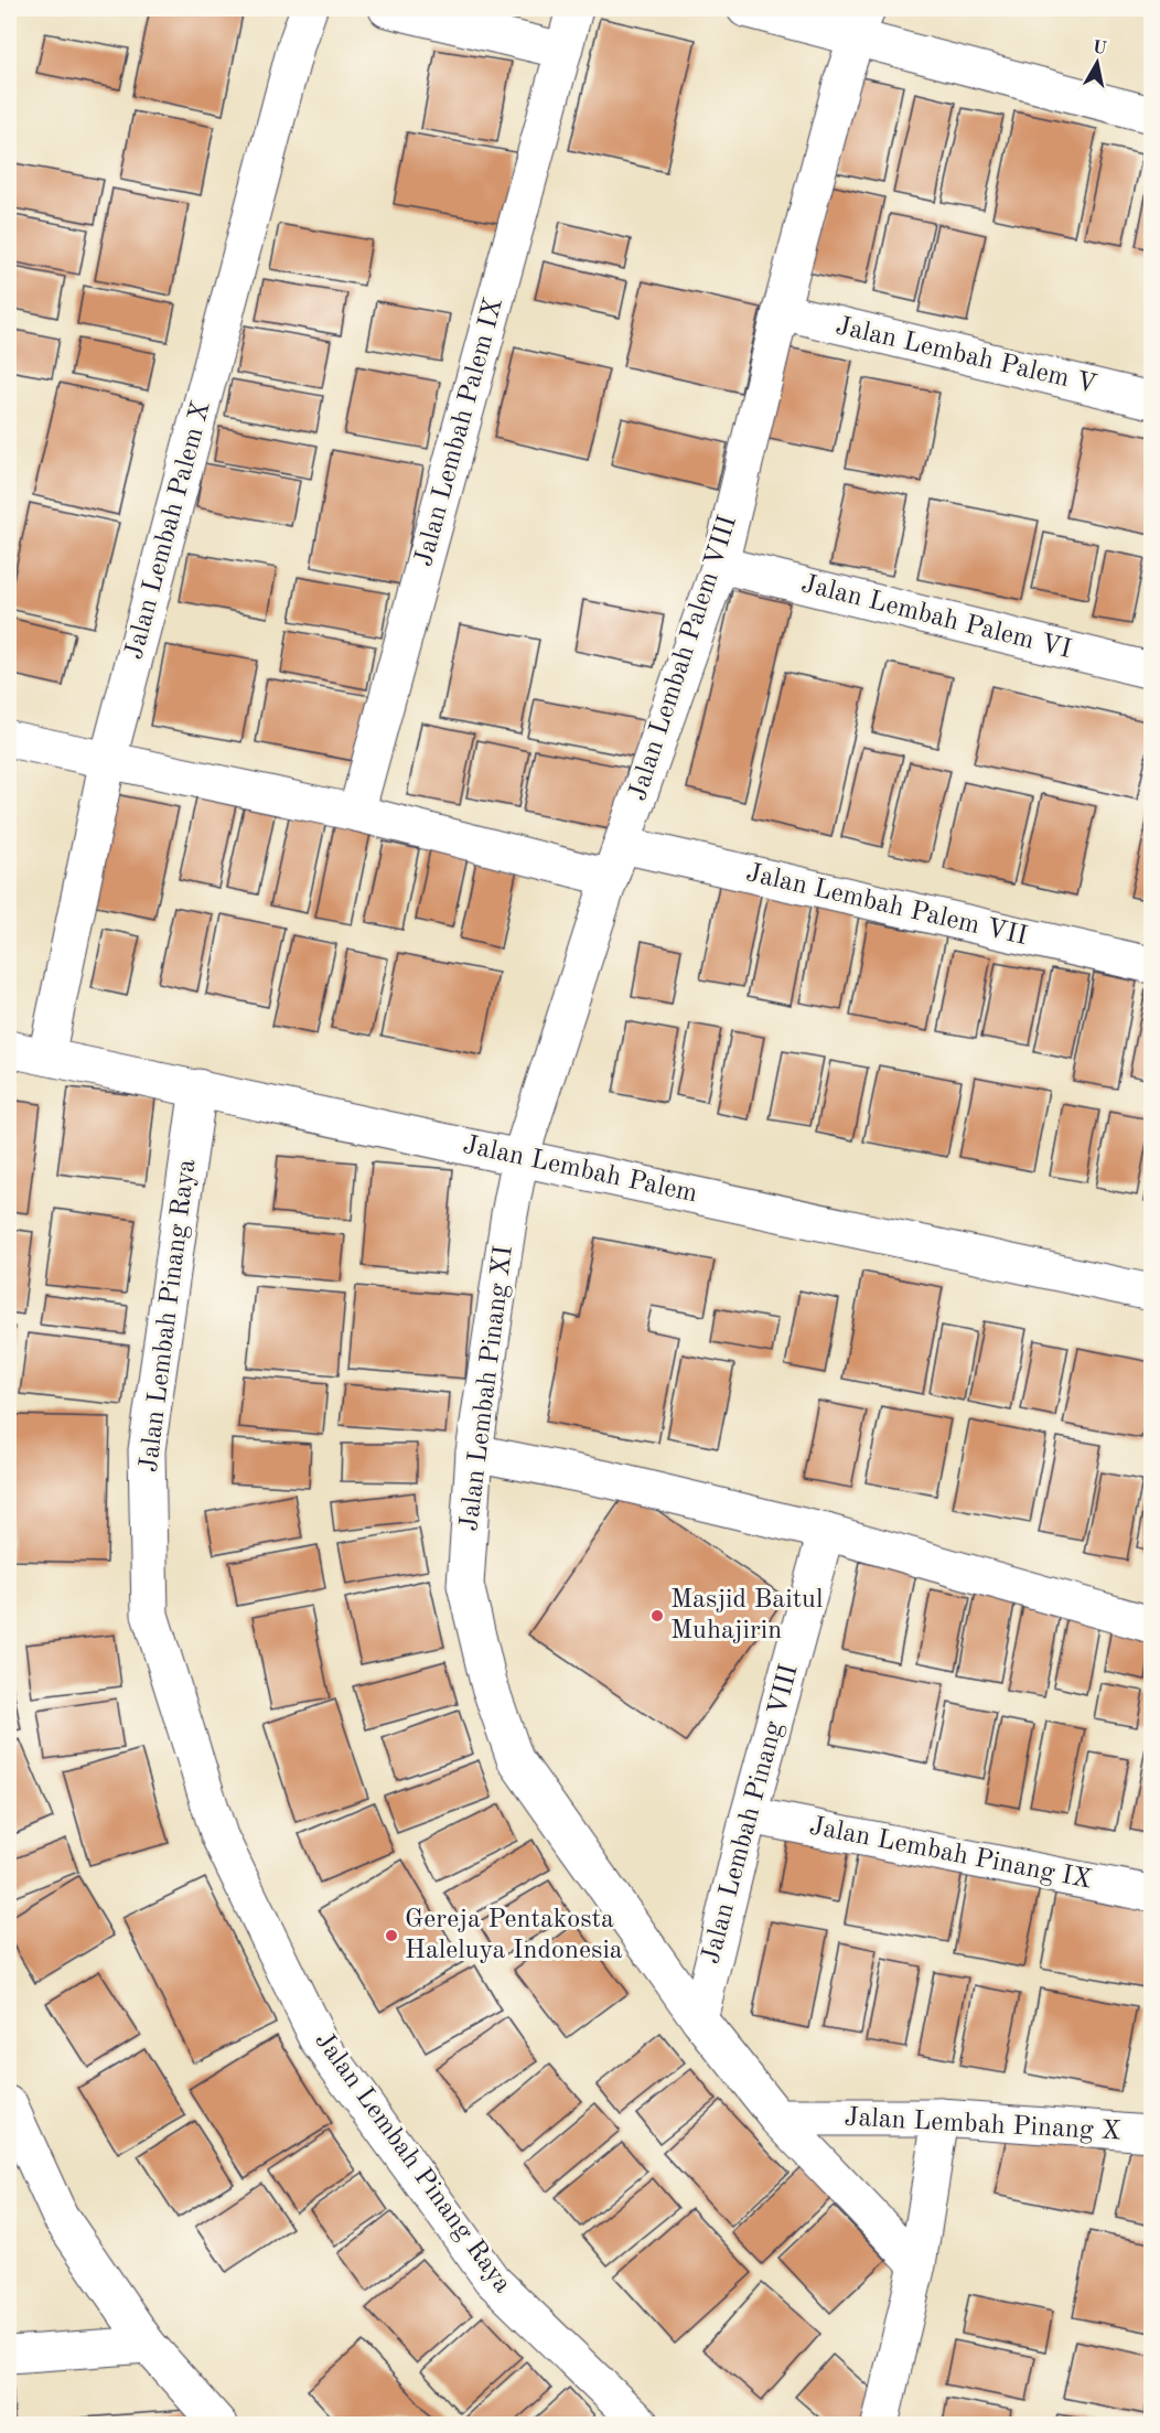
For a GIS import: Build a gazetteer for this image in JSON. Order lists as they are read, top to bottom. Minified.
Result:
{"streets":{"street":["Jalan Lembah Palem V","Jalan Lembah Palem IX","Jalan Lembah Palem X","Jalan Lembah Palem VI","Jalan Lembah Palem VIII","Jalan Lembah Palem VII","Jalan Lembah Palem","Jalan Lembah Pinang Raya","Jalan Lembah Pinang XI","Jalan Lembah Pinang VIII","Jalan Lembah Pinang IX","Jalan Lembah Pinang X"]},"crossings":[["Jalan Lembah Palem V","Jalan Lembah Palem VIII"],["Jalan Lembah Palem IX","Jalan Lembah Palem VII"],["Jalan Lembah Palem X","Jalan Lembah Palem VII"],["Jalan Lembah Palem X","Jalan Lembah Palem"],["Jalan Lembah Palem VI","Jalan Lembah Palem VIII"],["Jalan Lembah Palem VIII","Jalan Lembah Palem VII"],["Jalan Lembah Palem VIII","Jalan Lembah Palem"],["Jalan Lembah Palem VIII","Jalan Lembah Pinang XI"],["Jalan Lembah Palem","Jalan Lembah Pinang Raya"],["Jalan Lembah Palem","Jalan Lembah Pinang XI"],["Jalan Lembah Pinang XI","Jalan Lembah Pinang VIII"],["Jalan Lembah Pinang XI","Jalan Lembah Pinang X"],["Jalan Lembah Pinang VIII","Jalan Lembah Pinang IX"]],"places":["Masjid Baitul Muhajirin","Gereja Pentakosta Haleluya Indonesia"],"north":"top"}
